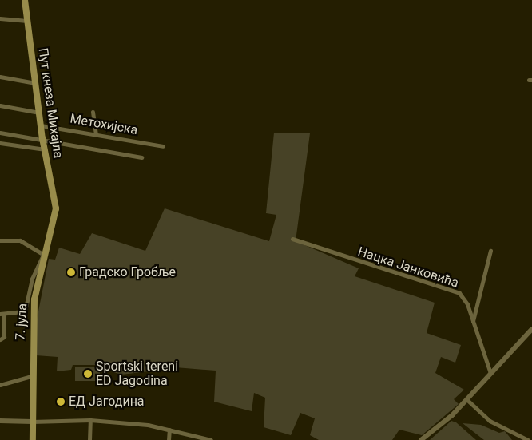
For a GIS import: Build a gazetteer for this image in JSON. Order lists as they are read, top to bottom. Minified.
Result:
{"streets":{"main road":["Пут кнеза Михајла","7. јула"],"street":["Метохијска","Нацка Јанковића"]},"crossings":[["Пут кнеза Михајла","Метохијска"],["Пут кнеза Михајла","7. јула"]],"places":["Градско Гробље","Sportski tereni ED Jagodina","ЕД Јагодина"]}
